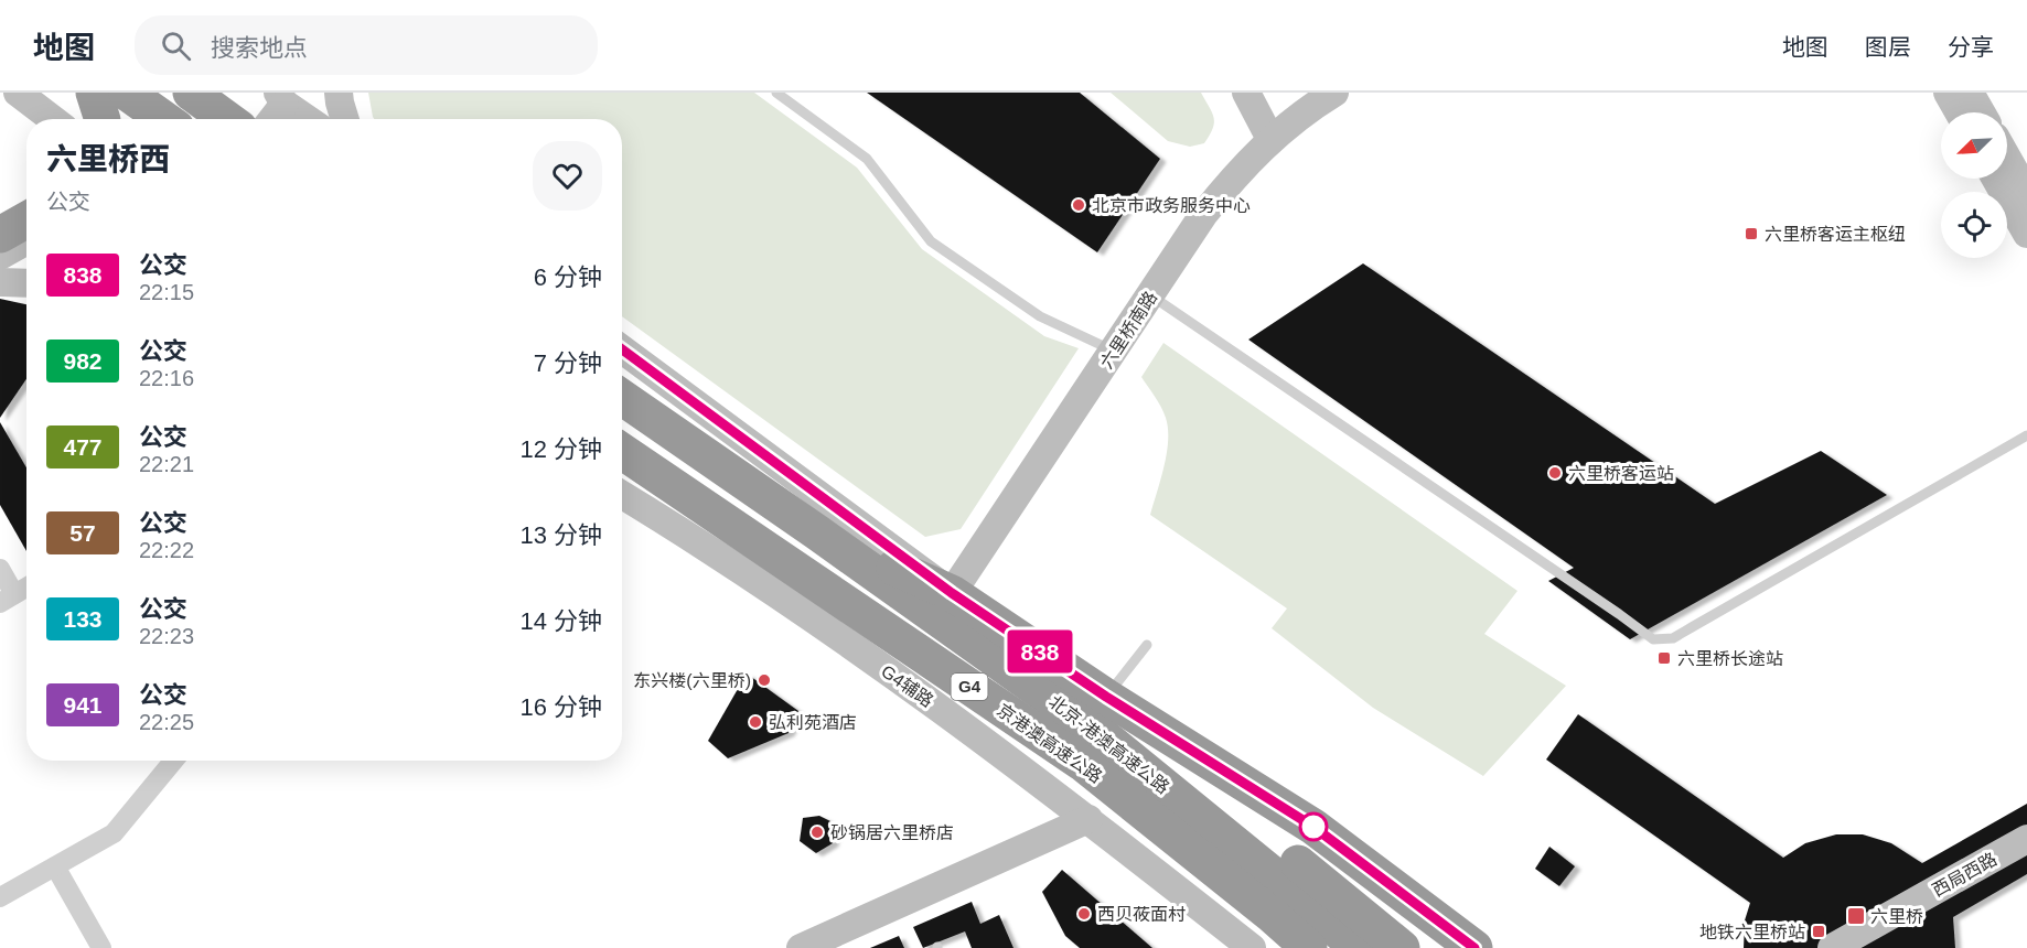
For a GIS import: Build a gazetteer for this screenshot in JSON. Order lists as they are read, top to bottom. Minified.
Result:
{"streets":{"highway":["G4","京港澳高速公路","北京-港澳高速公路"],"street":["六里桥南路","G4辅路","西局西路"]},"crossings":[["G4","北京-港澳高速公路"]],"places":{"other":["北京市政务服务中心","六里桥客运站","东兴楼(六里桥)","弘利苑酒店","砂锅居六里桥店","西贝莜面村"],"transit":["六里桥客运主枢纽","六里桥长途站","六里桥","地铁六里桥站"]},"lines":["bus line 838"],"north":"bottom left","page":{"header":"地图","search":"搜索地点","nav":["地图","图层","分享"],"on_map":"838","heading":["六里桥西","公交"],"list":[{"mark":"838","name":"公交","note":"22:15","value":"6 分钟"},{"mark":"982","name":"公交","note":"22:16","value":"7 分钟"},{"mark":"477","name":"公交","note":"22:21","value":"12 分钟"},{"mark":"57","name":"公交","note":"22:22","value":"13 分钟"},{"mark":"133","name":"公交","note":"22:23","value":"14 分钟"},{"mark":"941","name":"公交","note":"22:25","value":"16 分钟"}]}}
